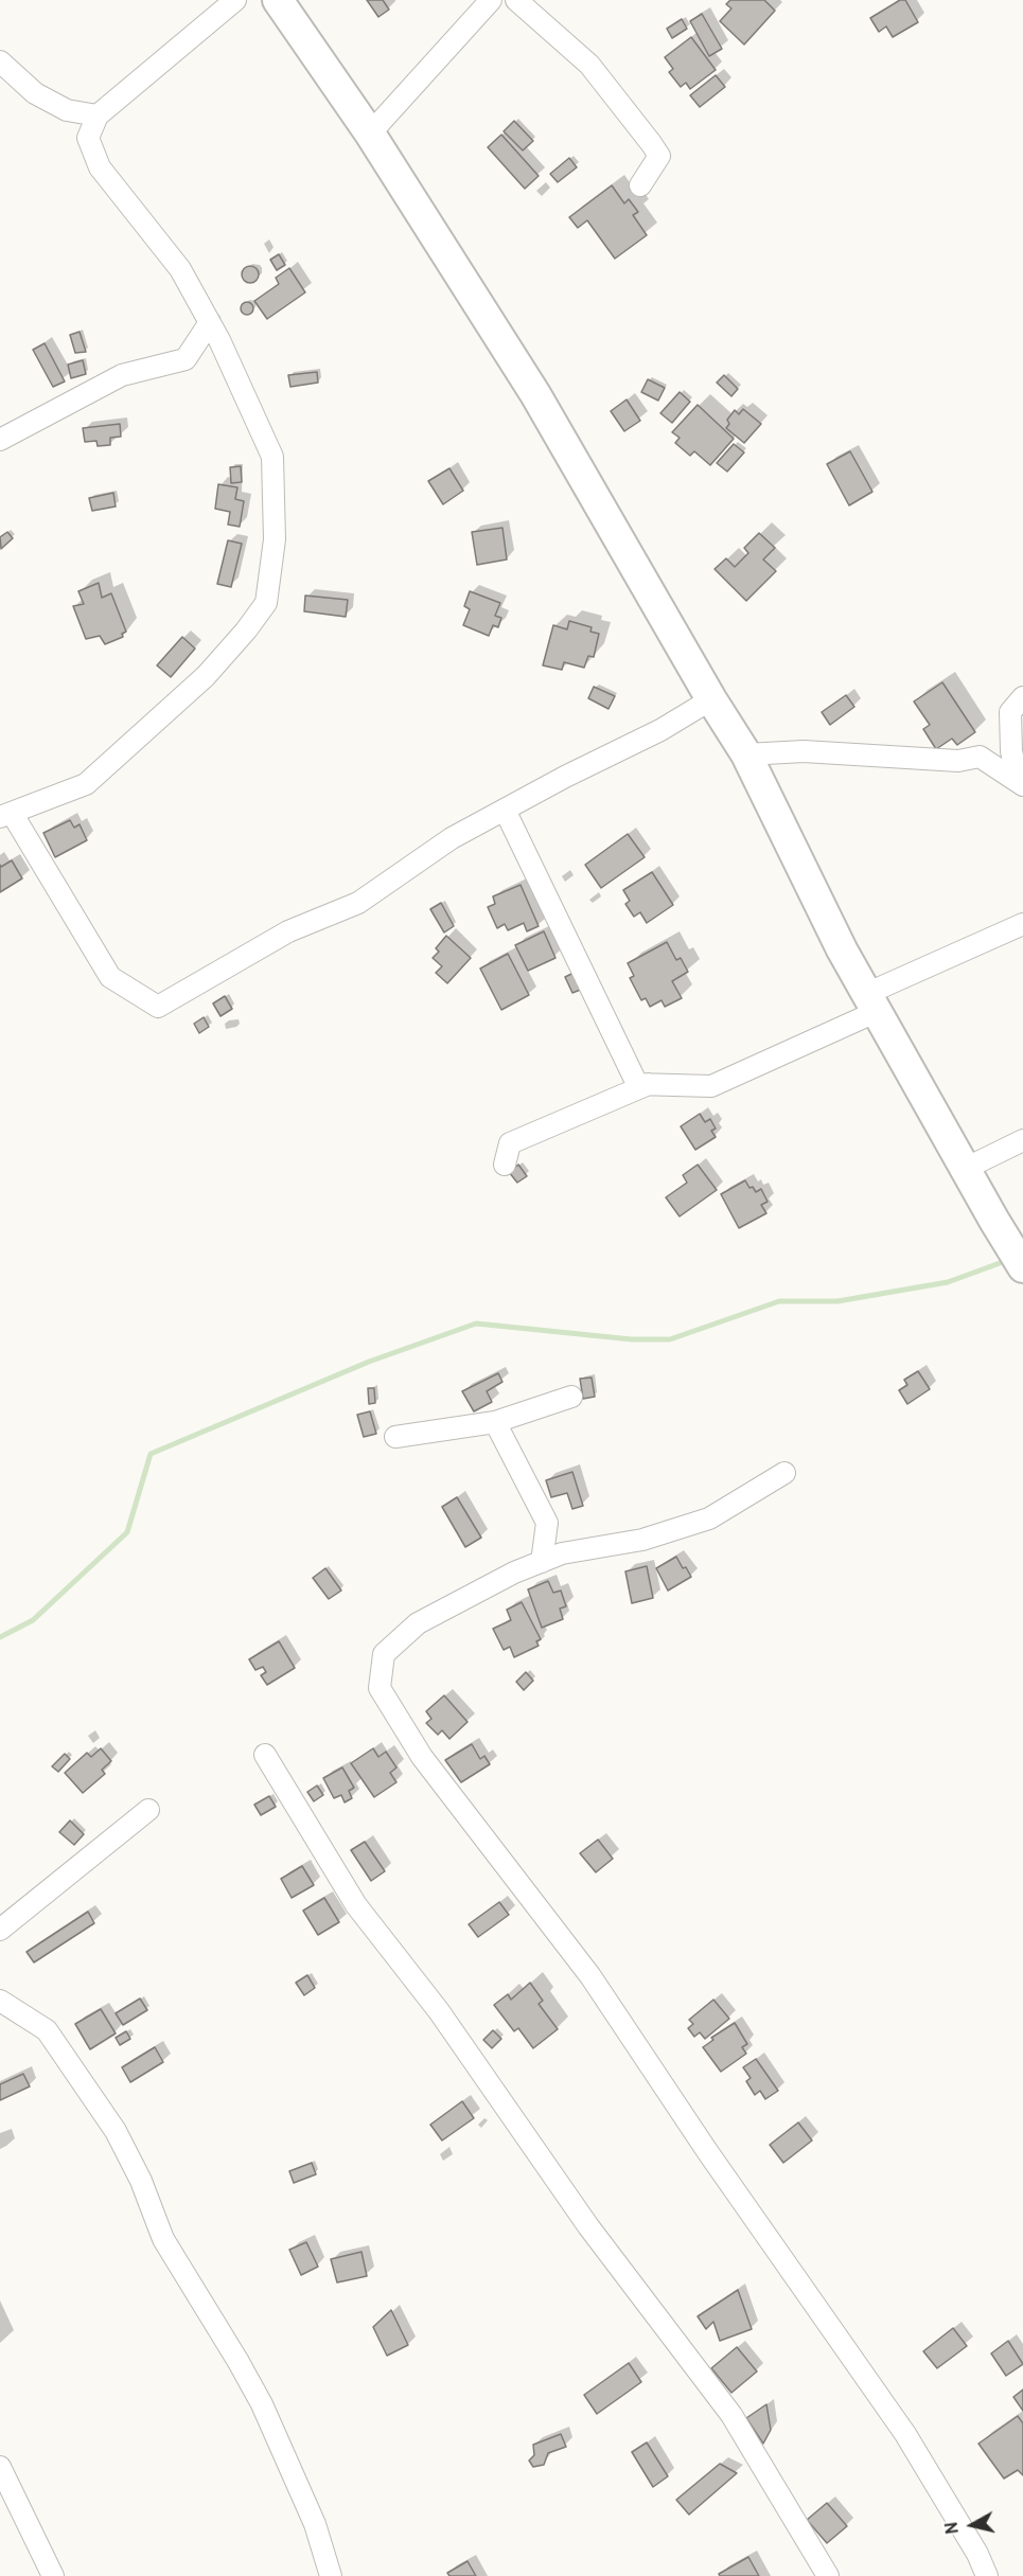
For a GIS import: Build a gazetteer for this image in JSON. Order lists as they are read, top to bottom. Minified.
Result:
{"north":"left"}
